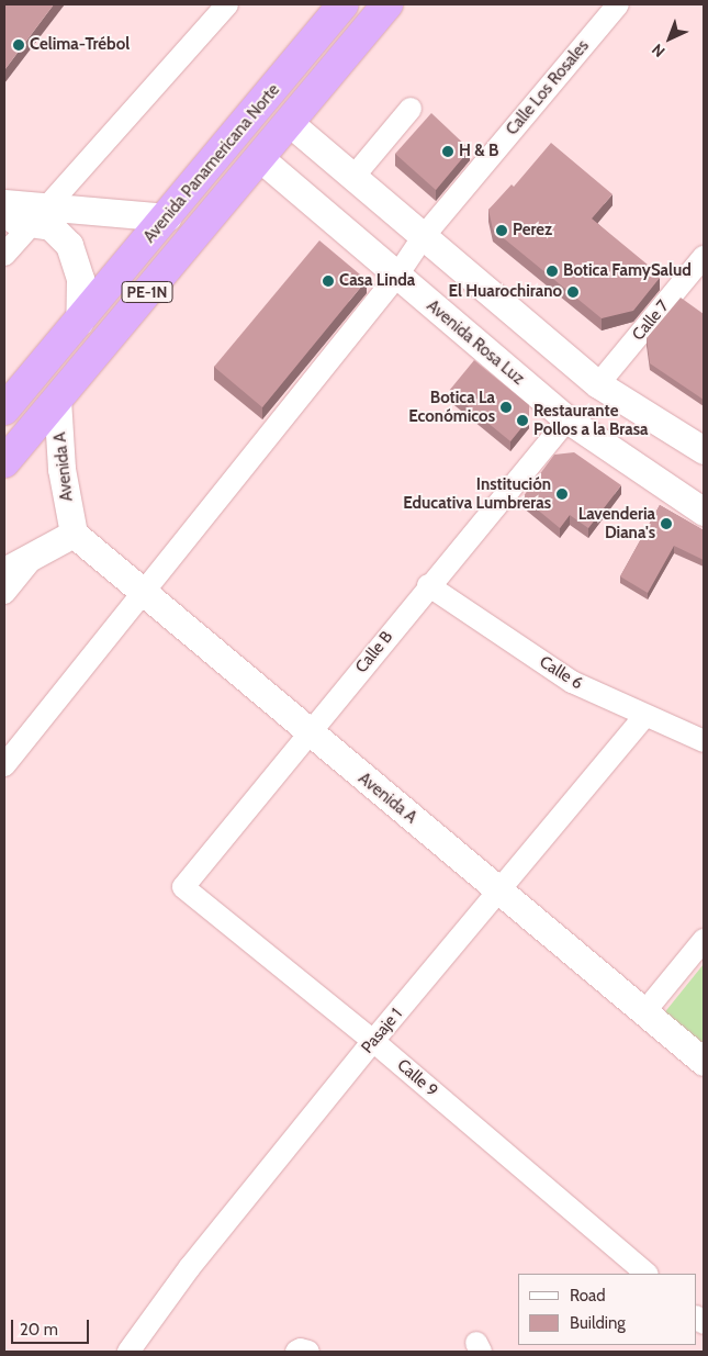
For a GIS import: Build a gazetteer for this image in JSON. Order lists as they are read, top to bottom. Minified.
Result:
{"streets":{"highway":["Avenida Panamericana Norte","PE-1N"],"street":["Calle Los Rosales","Calle 7","Avenida Rosa Luz","Avenida A","Calle B","Calle 6","Pasaje 1","Calle 9"]},"crossings":[["Calle Los Rosales","Avenida Rosa Luz"],["Calle Los Rosales","Avenida A"],["Avenida Panamericana Norte","PE-1N"],["PE-1N","Avenida Rosa Luz"],["PE-1N","Avenida A"],["Avenida Rosa Luz","Calle B"],["Avenida A","Calle B"],["Avenida A","Pasaje 1"],["Calle B","Calle 6"],["Calle B","Calle 9"],["Calle 6","Pasaje 1"],["Pasaje 1","Calle 9"]],"places":["Celima-Trébol","H & B","Perez","Botica FamySalud","Casa Linda","El Huarochirano","Botica La Económicos","Restaurante Pollos a la Brasa","Institución Educativa Lumbreras","Lavenderia Diana's"],"legend":["Road","Building"],"scale_bar":"20 m","north":"bottom left"}
